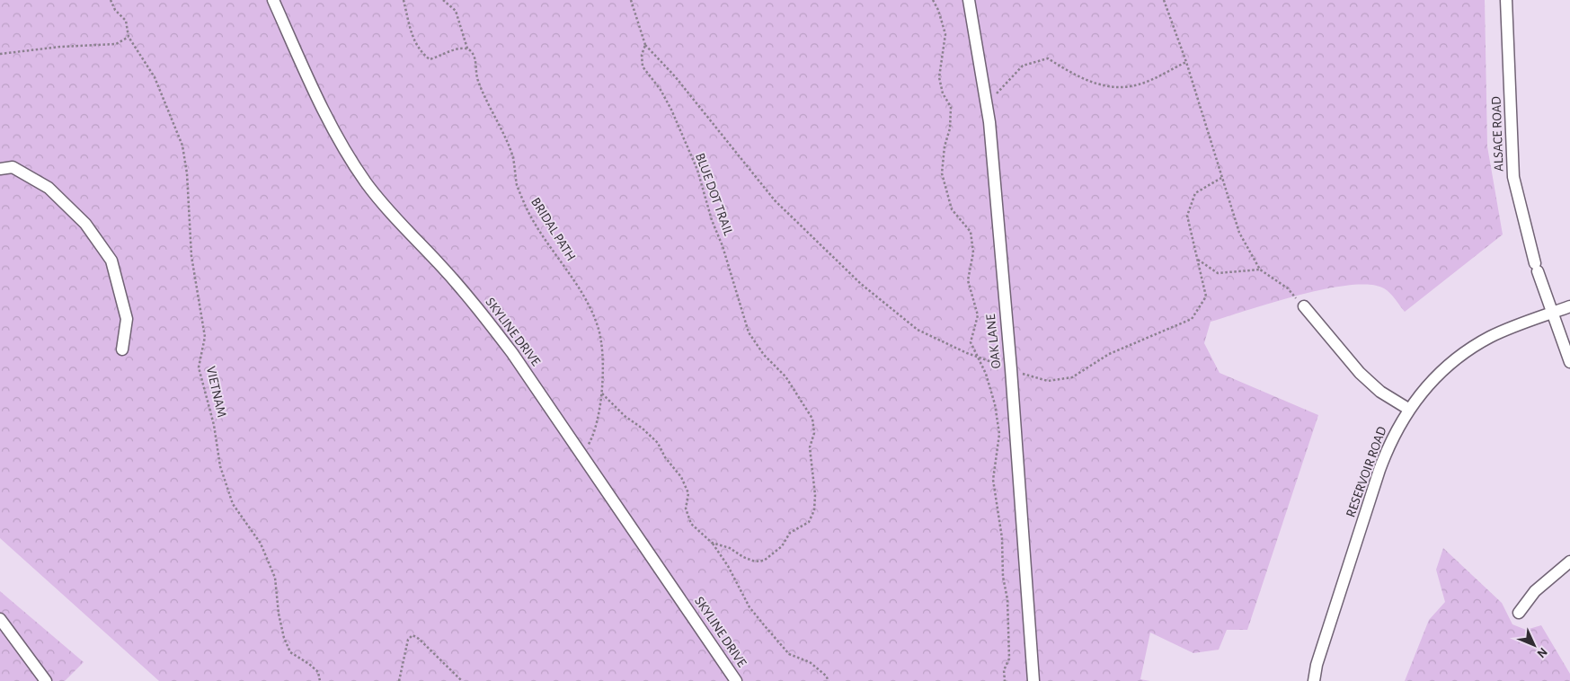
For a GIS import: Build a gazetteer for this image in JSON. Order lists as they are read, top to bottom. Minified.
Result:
{"streets":{"street":["ALSACE ROAD","SKYLINE DRIVE","OAK LANE","RESERVOIR ROAD"],"path":["BLUE DOT TRAIL","BRIDAL PATH","VIETNAM"]},"crossings":[["ALSACE ROAD","RESERVOIR ROAD"],["BLUE DOT TRAIL","BRIDAL PATH"]],"north":"bottom right"}
